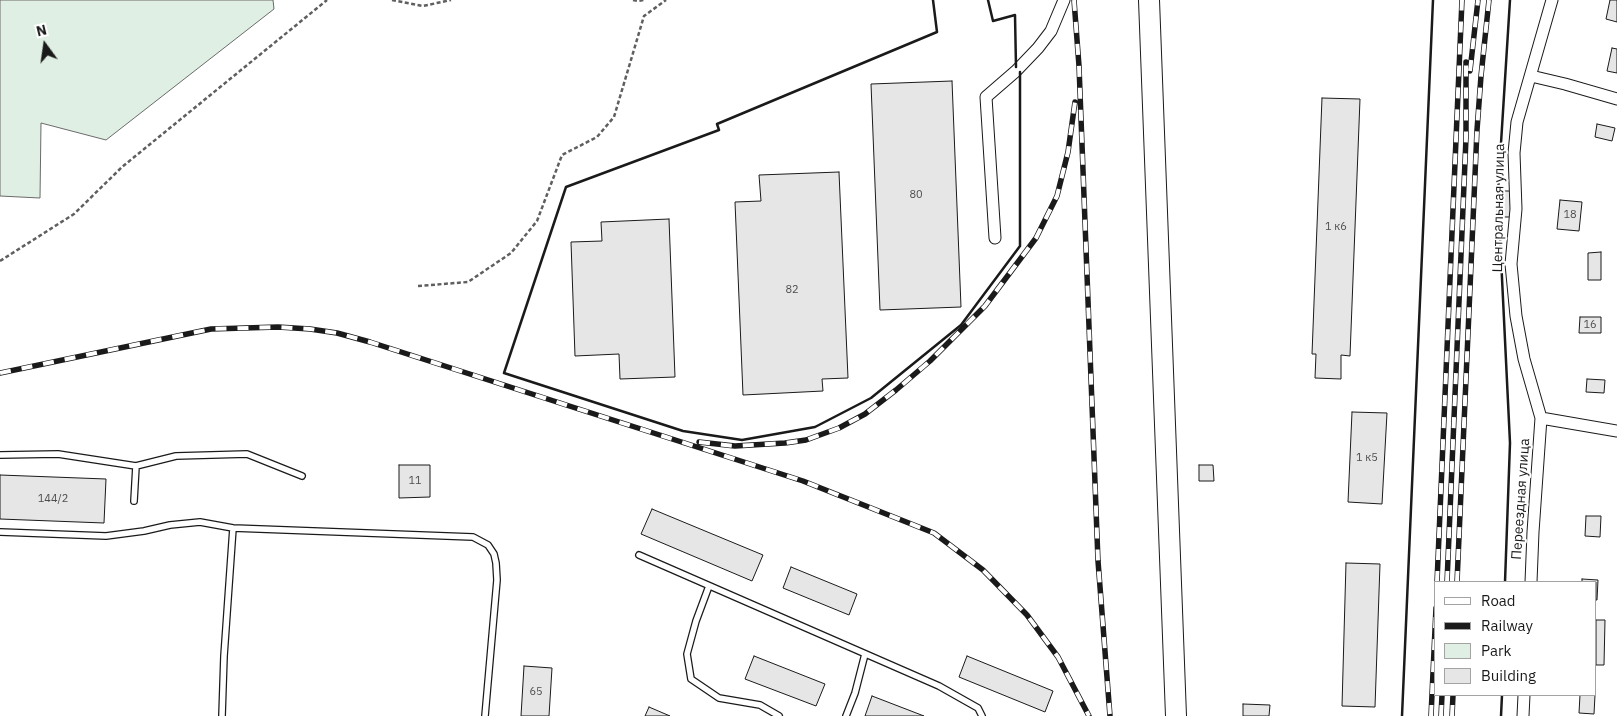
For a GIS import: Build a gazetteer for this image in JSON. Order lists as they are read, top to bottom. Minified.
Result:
{"streets":{"street":["Центральная улица","Переездная улица"]},"crossings":[["Центральная улица","Переездная улица"]],"house_numbers":["80","18","1 к6","82","16","1 к5","11","144/2","65"],"legend":["Road","Railway","Park","Building"],"north":"top"}
